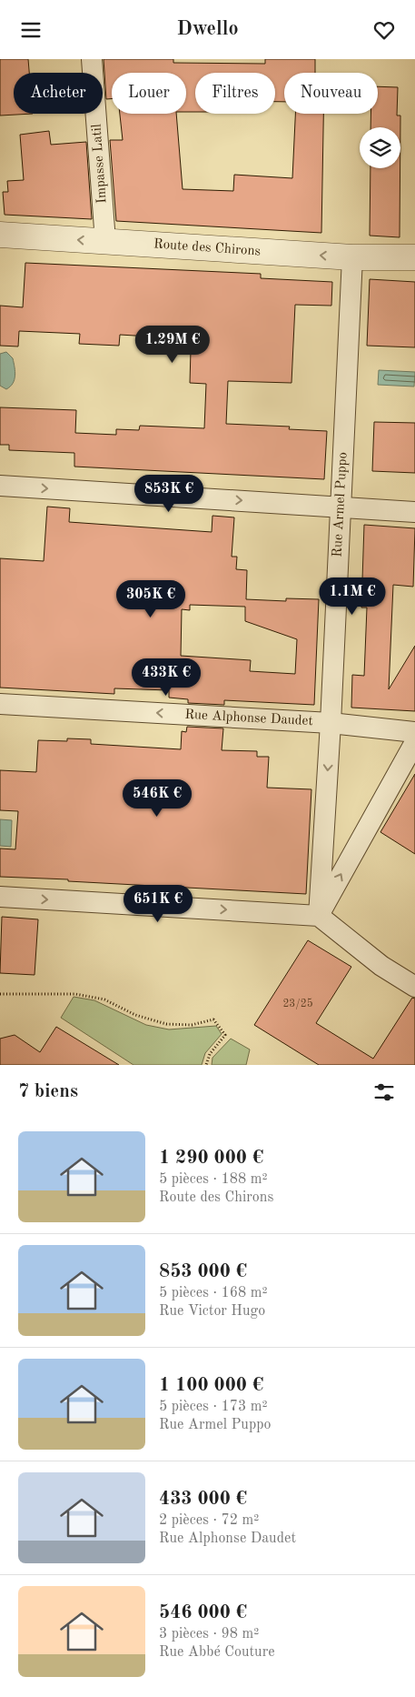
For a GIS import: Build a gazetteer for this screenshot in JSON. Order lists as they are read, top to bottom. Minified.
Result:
{"streets":{"street":["Impasse Latil","Route des Chirons","Rue Armel Puppo","Rue Alphonse Daudet"]},"crossings":[["Impasse Latil","Route des Chirons"],["Route des Chirons","Rue Armel Puppo"],["Rue Armel Puppo","Rue Alphonse Daudet"]],"one_way":["Route des Chirons","Rue Alphonse Daudet"],"house_numbers":["23/25"],"page":{"header":"Dwello","chip":["Acheter","Louer","Filtres","Nouveau"],"price":["1.29M €","853K €","1.1M €","305K €","433K €","546K €","651K €"],"heading":"7 biens","list":[{"name":"1 290 000 €","note":"5 pièces · 188 m² · Route des Chirons"},{"name":"853 000 €","note":"5 pièces · 168 m² · Rue Victor Hugo"},{"name":"1 100 000 €","note":"5 pièces · 173 m² · Rue Armel Puppo"},{"name":"433 000 €","note":"2 pièces · 72 m² · Rue Alphonse Daudet"},{"name":"546 000 €","note":"3 pièces · 98 m² · Rue Abbé Couture"}]}}
